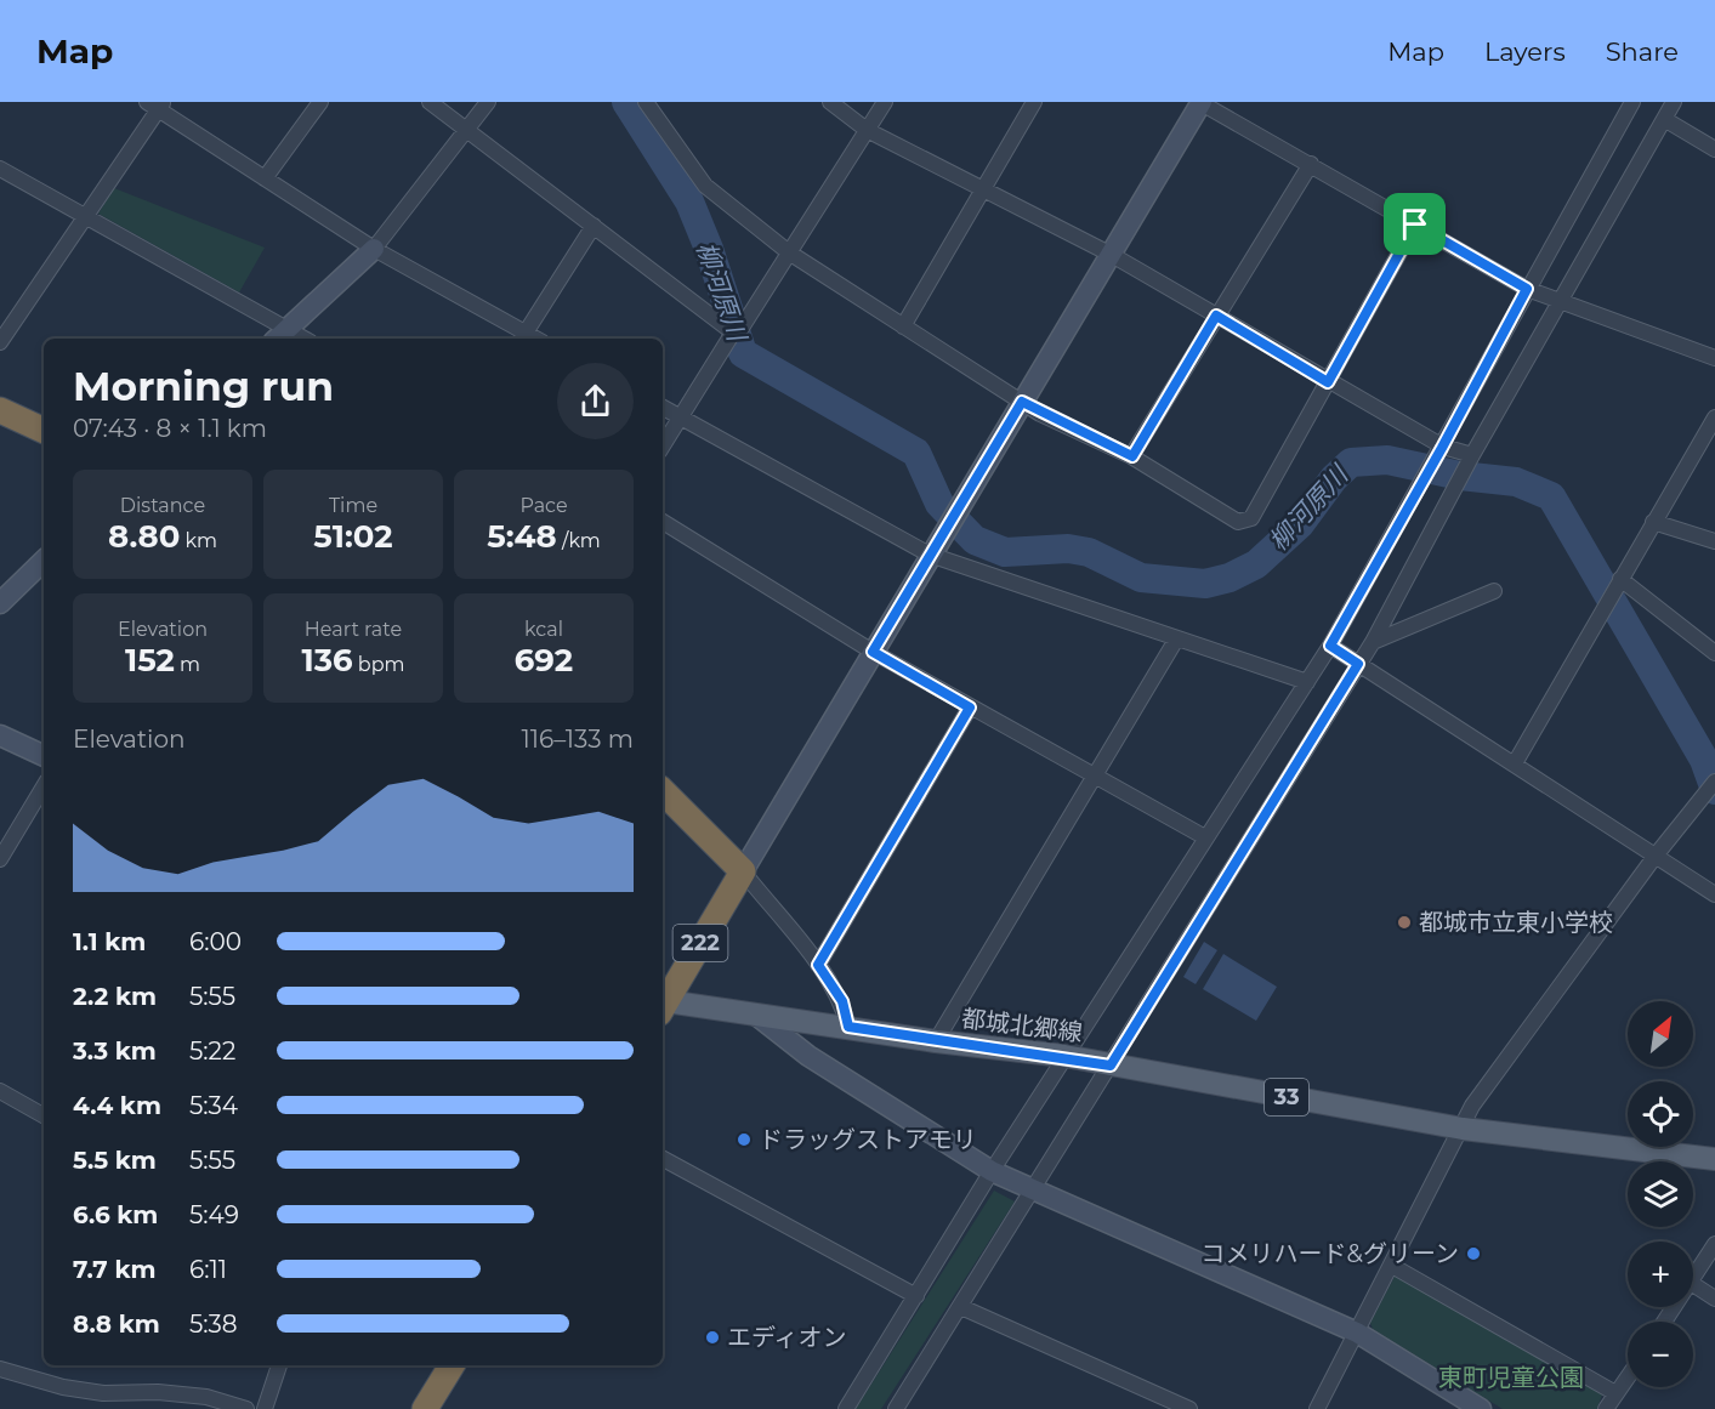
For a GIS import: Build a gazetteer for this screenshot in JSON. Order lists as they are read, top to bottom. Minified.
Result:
{"streets":{"highway":["222"],"main road":["都城北郷線","33"]},"water":["柳河原川"],"parks":["東町児童公園"],"places":["都城市立東小学校","ドラッグストアモリ","コメリハード&グリーン","エディオン"],"north":"top right","page":{"header":"Map","nav":["Map","Layers","Share"],"heading":["Morning run","07:43 · 8 × 1.1 km"],"stats":[["Distance","8.80 km"],["Time","51:02"],["Pace","5:48 /km"],["Elevation","152 m"],["Heart rate","136 bpm"],["kcal","692"]],"chart":["Elevation","116–133 m"],"list":[{"name":"1.1 km","note":"6:00"},{"name":"2.2 km","note":"5:55"},{"name":"3.3 km","note":"5:22"},{"name":"4.4 km","note":"5:34"},{"name":"5.5 km","note":"5:55"},{"name":"6.6 km","note":"5:49"},{"name":"7.7 km","note":"6:11"},{"name":"8.8 km","note":"5:38"}],"map_buttons":["+","−"]}}
